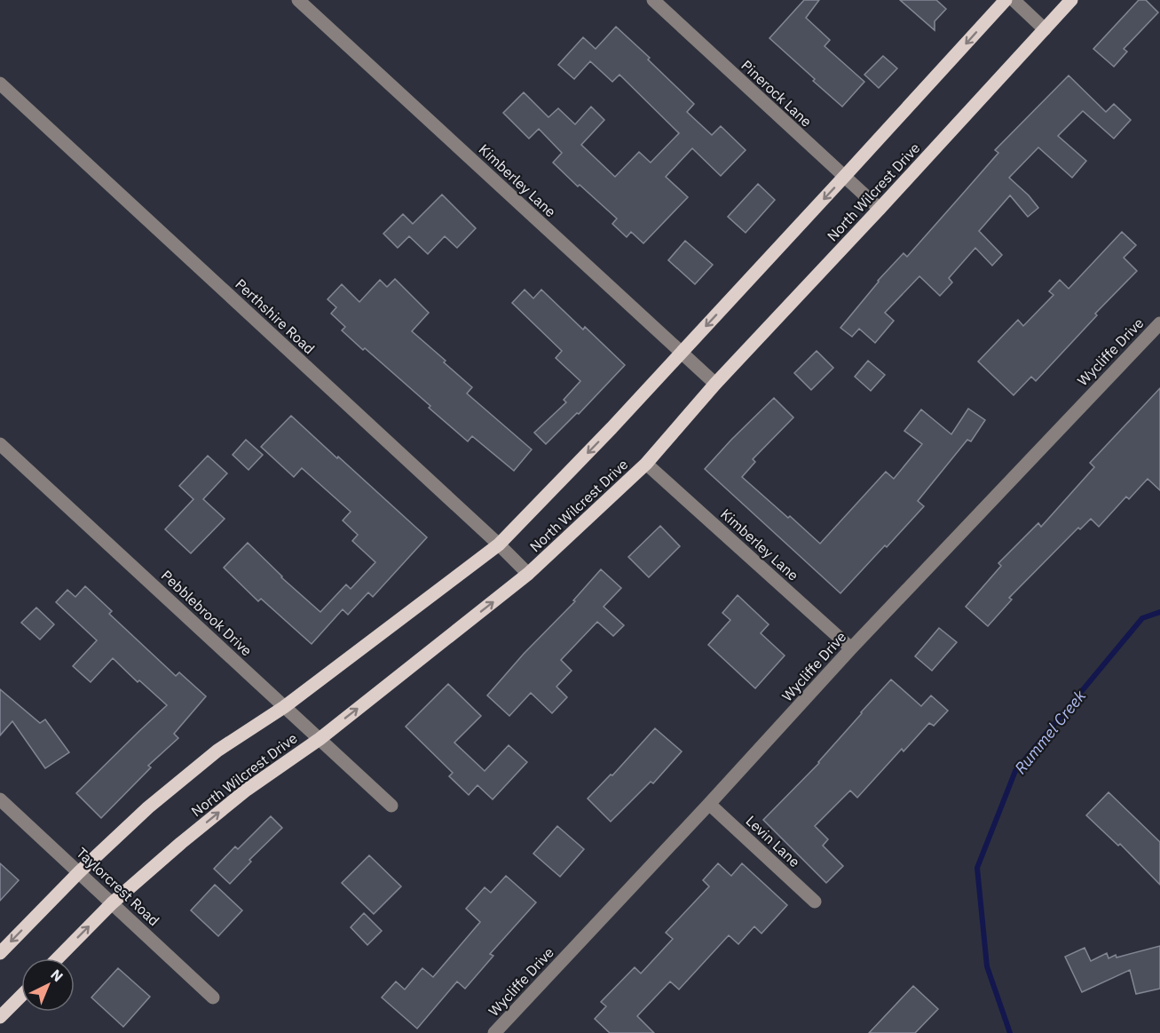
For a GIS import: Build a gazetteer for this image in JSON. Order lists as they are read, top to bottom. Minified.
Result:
{"streets":{"main road":["North Wilcrest Drive"],"street":["Pinerock Lane","Kimberley Lane","Perthshire Road","Wycliffe Drive","Pebblebrook Drive","Levin Lane","Taylorcrest Road"]},"crossings":[["Pinerock Lane","North Wilcrest Drive"],["Kimberley Lane","North Wilcrest Drive"],["Kimberley Lane","Wycliffe Drive"],["North Wilcrest Drive","Perthshire Road"],["North Wilcrest Drive","Pebblebrook Drive"],["North Wilcrest Drive","Taylorcrest Road"],["Wycliffe Drive","Levin Lane"]],"water":["Rummel Creek"],"north":"top right"}
